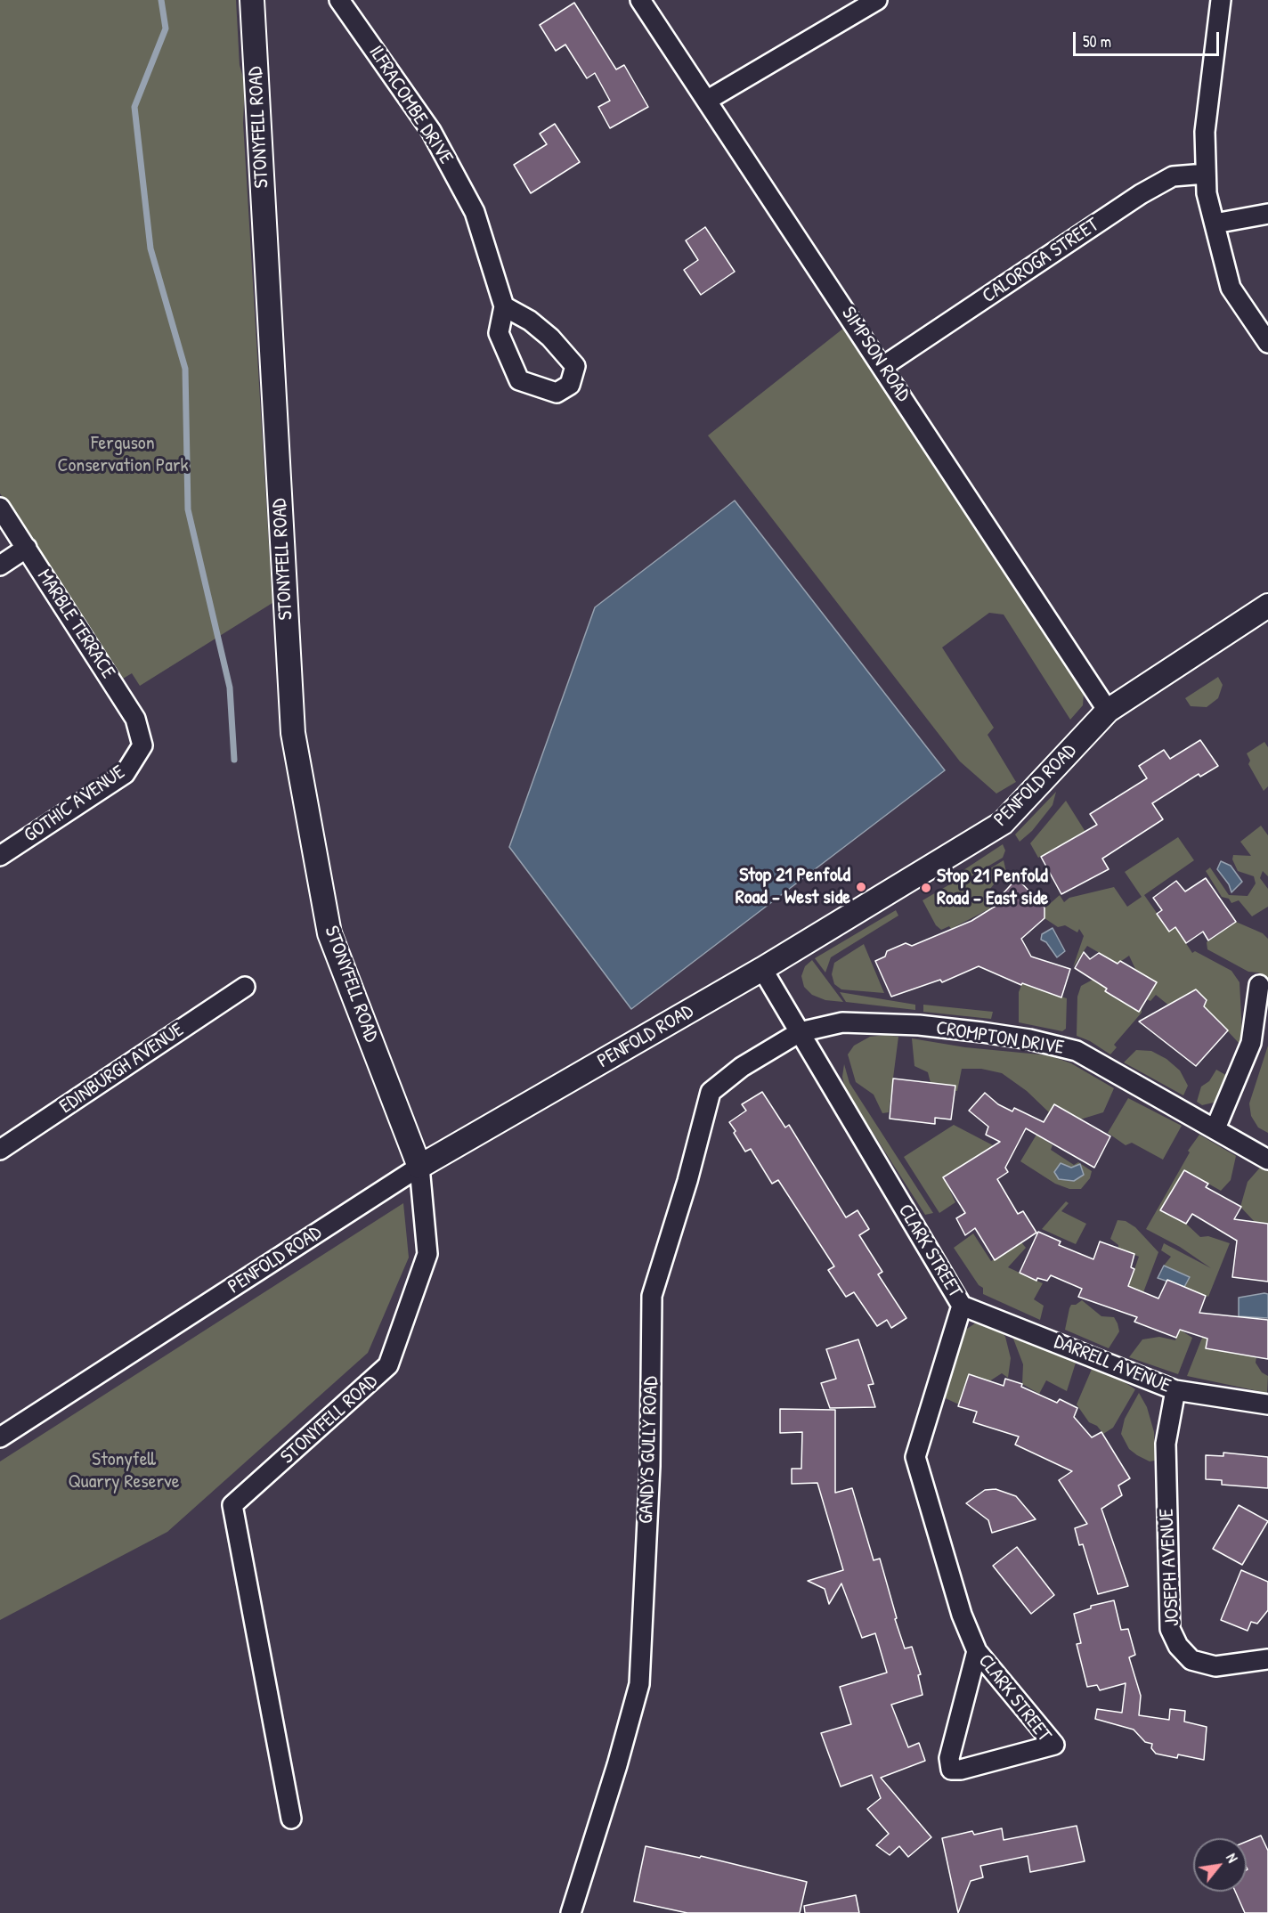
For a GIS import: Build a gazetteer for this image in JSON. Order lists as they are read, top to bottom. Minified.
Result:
{"streets":{"street":["ILFRACOMBE DRIVE","STONYFELL ROAD","CALOROGA STREET","SIMPSON ROAD","MARBLE TERRACE","PENFOLD ROAD","GOTHIC AVENUE","CROMPTON DRIVE","EDINBURGH AVENUE","CLARK STREET","DARRELL AVENUE","GANDYS GULLY ROAD","JOSEPH AVENUE"]},"crossings":[["STONYFELL ROAD","PENFOLD ROAD"],["CALOROGA STREET","SIMPSON ROAD"],["SIMPSON ROAD","PENFOLD ROAD"],["MARBLE TERRACE","GOTHIC AVENUE"],["PENFOLD ROAD","CLARK STREET"],["CROMPTON DRIVE","CLARK STREET"],["CROMPTON DRIVE","GANDYS GULLY ROAD"],["CLARK STREET","DARRELL AVENUE"],["CLARK STREET","GANDYS GULLY ROAD"],["DARRELL AVENUE","JOSEPH AVENUE"]],"parks":["Ferguson Conservation Park","Stonyfell Quarry Reserve"],"places":["Stop 21 Penfold Road - West side","Stop 21 Penfold Road - East side"],"scale_bar":"50 m","north":"top right"}
